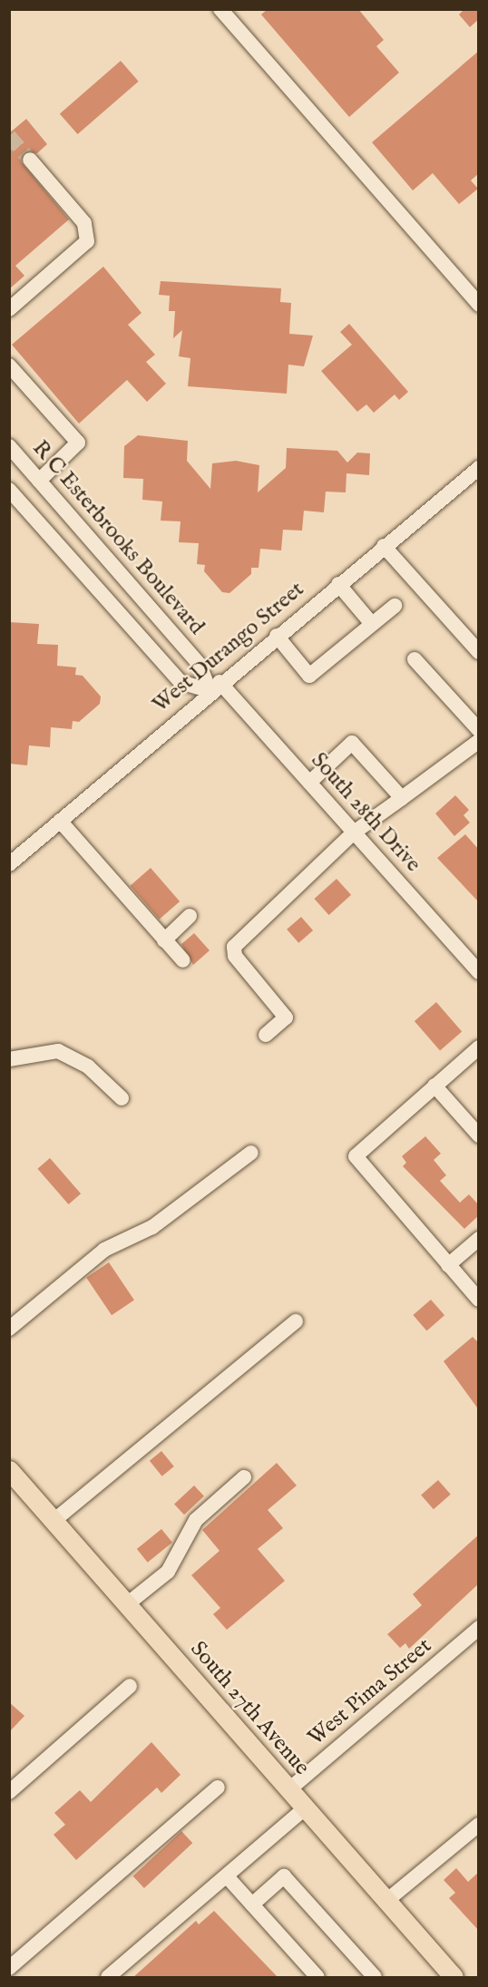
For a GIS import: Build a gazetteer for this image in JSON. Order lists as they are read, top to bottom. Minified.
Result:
{"streets":{"main road":["South 27th Avenue"],"street":["R C Esterbrooks Boulevard","West Durango Street","South 28th Drive","West Pima Street"]},"crossings":[["R C Esterbrooks Boulevard","West Durango Street"],["R C Esterbrooks Boulevard","South 28th Drive"],["West Durango Street","South 28th Drive"],["West Pima Street","South 27th Avenue"]]}
